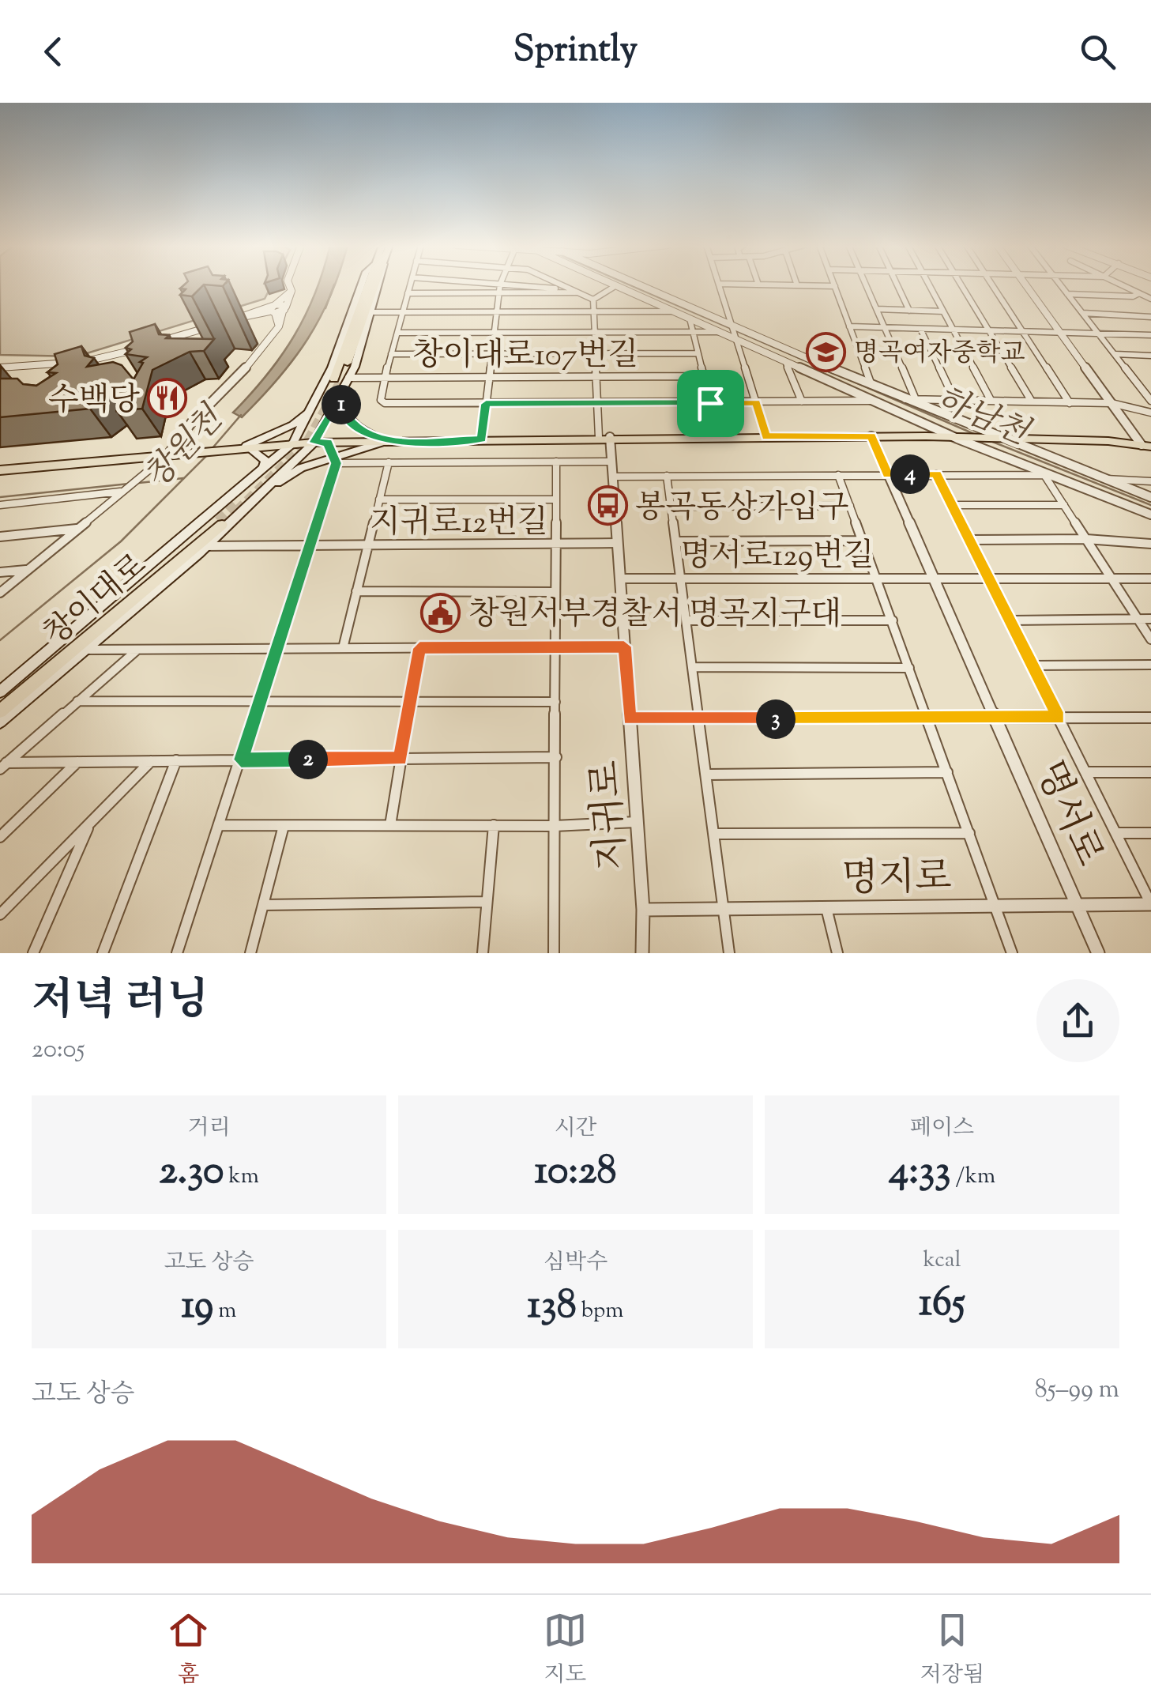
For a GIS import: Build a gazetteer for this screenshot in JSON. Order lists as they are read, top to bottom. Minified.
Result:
{"streets":{"main road":["창이대로"],"street":["창이대로107번길","지귀로12번길","명서로129번길","명서로","지귀로","명지로"]},"crossings":[["지귀로12번길","지귀로"],["명서로129번길","명서로"],["명서로129번길","지귀로"],["명서로","명지로"],["지귀로","명지로"]],"water":["하남천","창원천"],"places":{"school or university":["명곡여자중학교"],"restaurant":["수백당"],"bus stop":["봉곡동상가입구"],"public building":["창원서부경찰서 명곡지구대"]},"page":{"header":"Sprintly","pins":["1","4","3","2"],"heading":["저녁 러닝","20:05"],"stats":[["거리","2.30 km"],["시간","10:28"],["페이스","4:33 /km"],["고도 상승","19 m"],["심박수","138 bpm"],["kcal","165"]],"chart":["고도 상승","85–99 m"],"tabs":["홈","지도","저장됨"]}}
